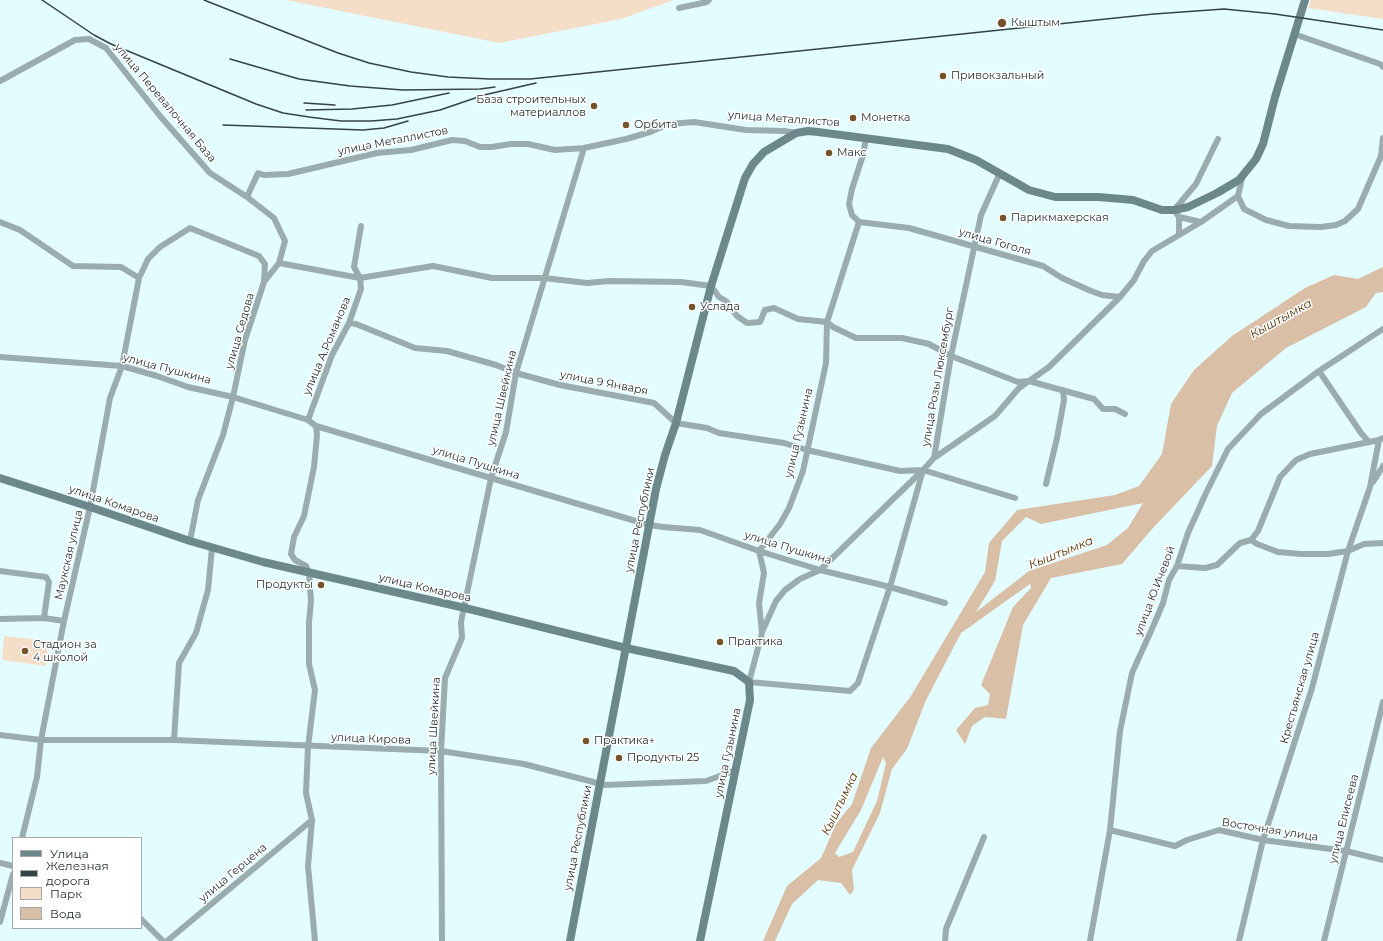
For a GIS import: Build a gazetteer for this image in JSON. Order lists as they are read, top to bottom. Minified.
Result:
{"streets":{"main road":["улица Металлистов","улица Гузынина","улица Комарова","улица Республики"],"street":["улица Перевалочная База","улица Гоголя","улица Седова","улица А.Романова","улица Пушкина","улица Розы Люксембург","улица 9 Января","улица Швейкина","Маукская улица","улица Ю.Ичевой","Крестьянская улица","улица Кирова","улица Елисеева","Восточная улица","улица Герцена"]},"crossings":[["улица Перевалочная База","улица Металлистов"],["улица Перевалочная База","улица Седова"],["улица Металлистов","улица Седова"],["улица Металлистов","улица Розы Люксембург"],["улица Металлистов","улица Швейкина"],["улица Металлистов","улица Республики"],["улица Гоголя","улица Розы Люксембург"],["улица Гоголя","улица Гузынина"],["улица Седова","улица Пушкина"],["улица Седова","улица Комарова"],["улица Седова","Маукская улица"],["улица А.Романова","улица Пушкина"],["улица А.Романова","улица 9 Января"],["улица Пушкина","улица Розы Люксембург"],["улица Пушкина","улица Швейкина"],["улица Пушкина","улица Гузынина"],["улица Пушкина","улица Республики"],["улица Пушкина","Маукская улица"],["улица Розы Люксембург","улица Комарова"],["улица 9 Января","улица Швейкина"],["улица 9 Января","улица Республики"],["улица Швейкина","улица Комарова"],["улица Швейкина","улица Кирова"],["улица Гузынина","улица Комарова"],["улица Гузынина","улица Кирова"],["улица Комарова","улица Республики"],["улица Комарова","Маукская улица"],["улица Республики","улица Кирова"],["Маукская улица","улица Кирова"],["улица Ю.Ичевой","Восточная улица"],["Крестьянская улица","Восточная улица"],["улица Елисеева","Восточная улица"]],"water":["Кыштымка"],"places":["Кыштым","Привокзальный","База cтроительных материаллов","Монетка","Орбита","Макс","Парикмахерская","Услада","Продукты","Практика","Стадион за 4 школой","Практика+","Продукты 25"],"legend":["Улица","Железная дорога","Парк","Вода"]}
